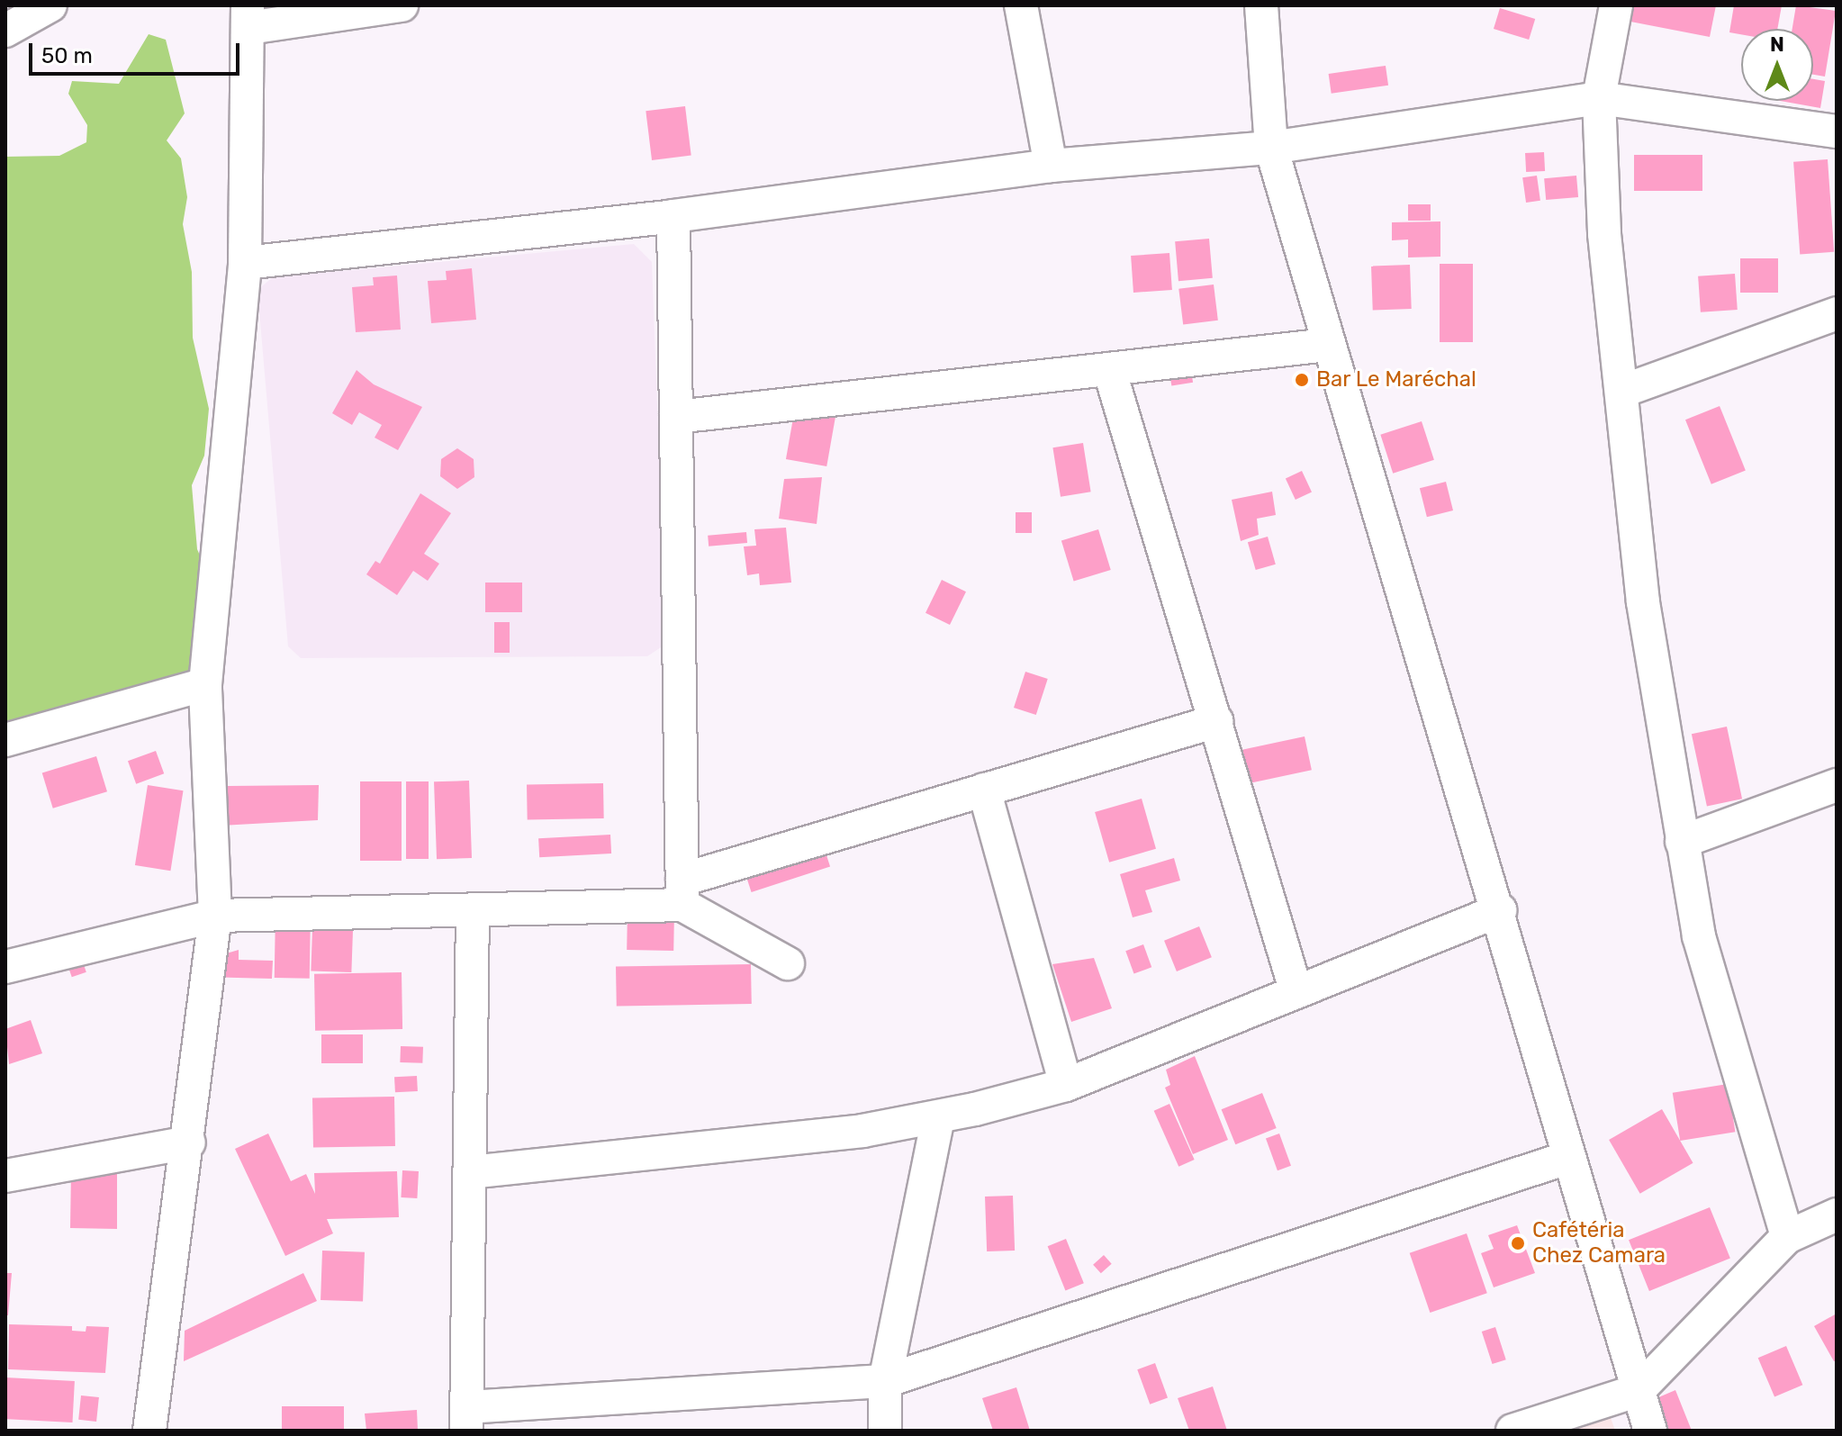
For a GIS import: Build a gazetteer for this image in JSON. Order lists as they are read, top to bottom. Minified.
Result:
{"places":["Bar Le Maréchal","Cafétéria Chez Camara"],"scale_bar":"50 m","north":"top"}
